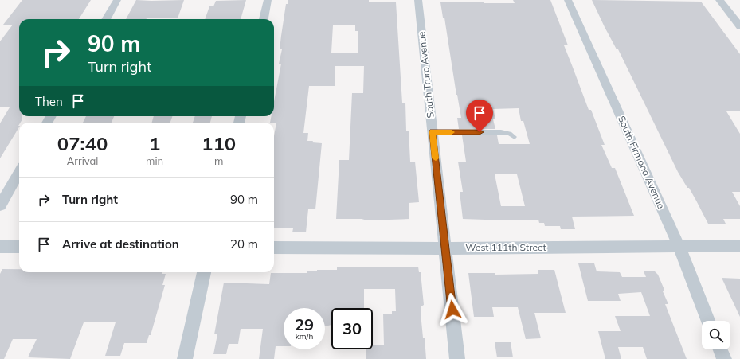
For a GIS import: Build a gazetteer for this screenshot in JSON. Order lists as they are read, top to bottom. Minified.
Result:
{"streets":{"street":["South Truro Avenue","South Firmona Avenue","West 111th Street"]},"crossings":[["South Truro Avenue","West 111th Street"],["South Firmona Avenue","West 111th Street"]],"page":{"turn":["90 m","Turn right"],"then":"Then","eta":["07:40","Arrival","1","min","110","m"],"list":[{"name":"Turn right","value":"90 m"},{"name":"Arrive at destination","value":"20 m"}],"speed":"29 km/h","limit":"30"}}
